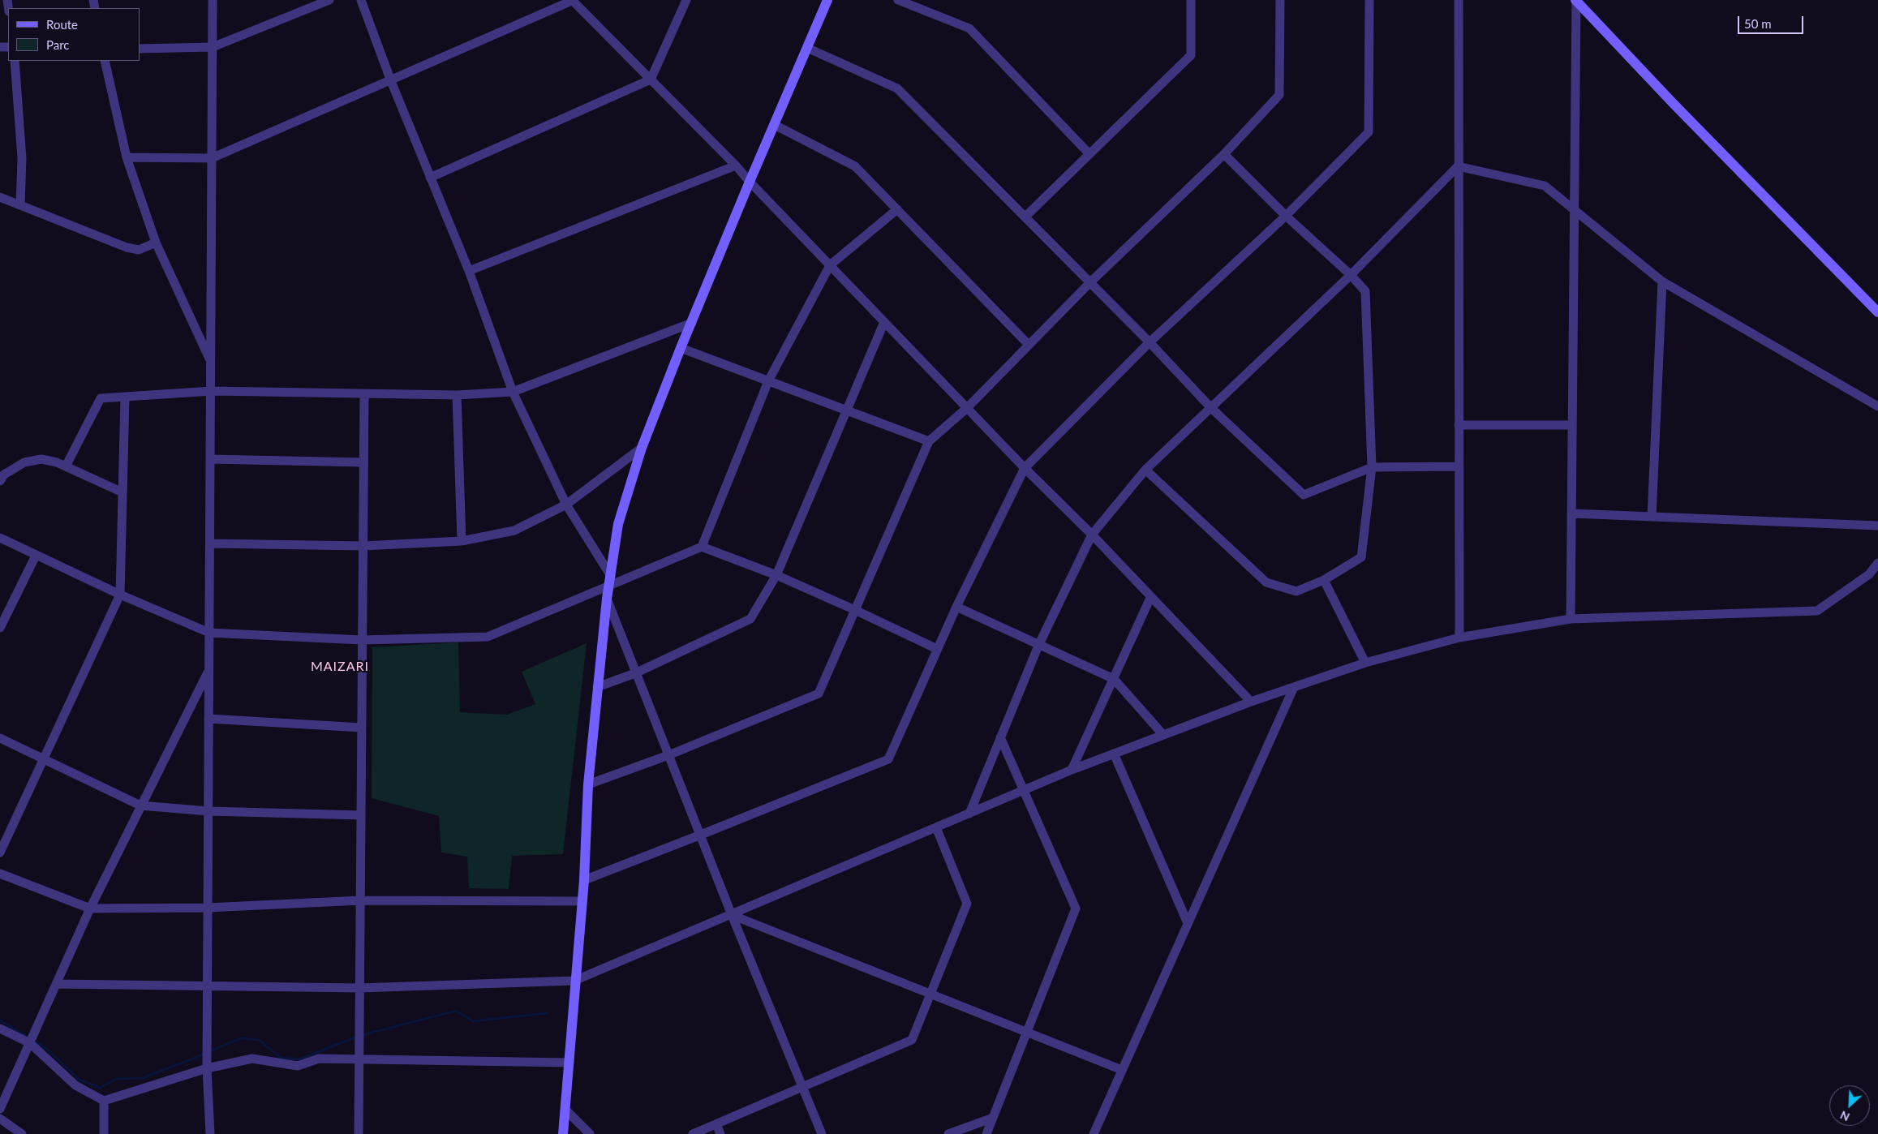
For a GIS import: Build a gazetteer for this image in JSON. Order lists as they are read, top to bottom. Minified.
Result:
{"districts":["MAIZARI"],"legend":["Route","Parc"],"scale_bar":"50 m","north":"bottom left"}
